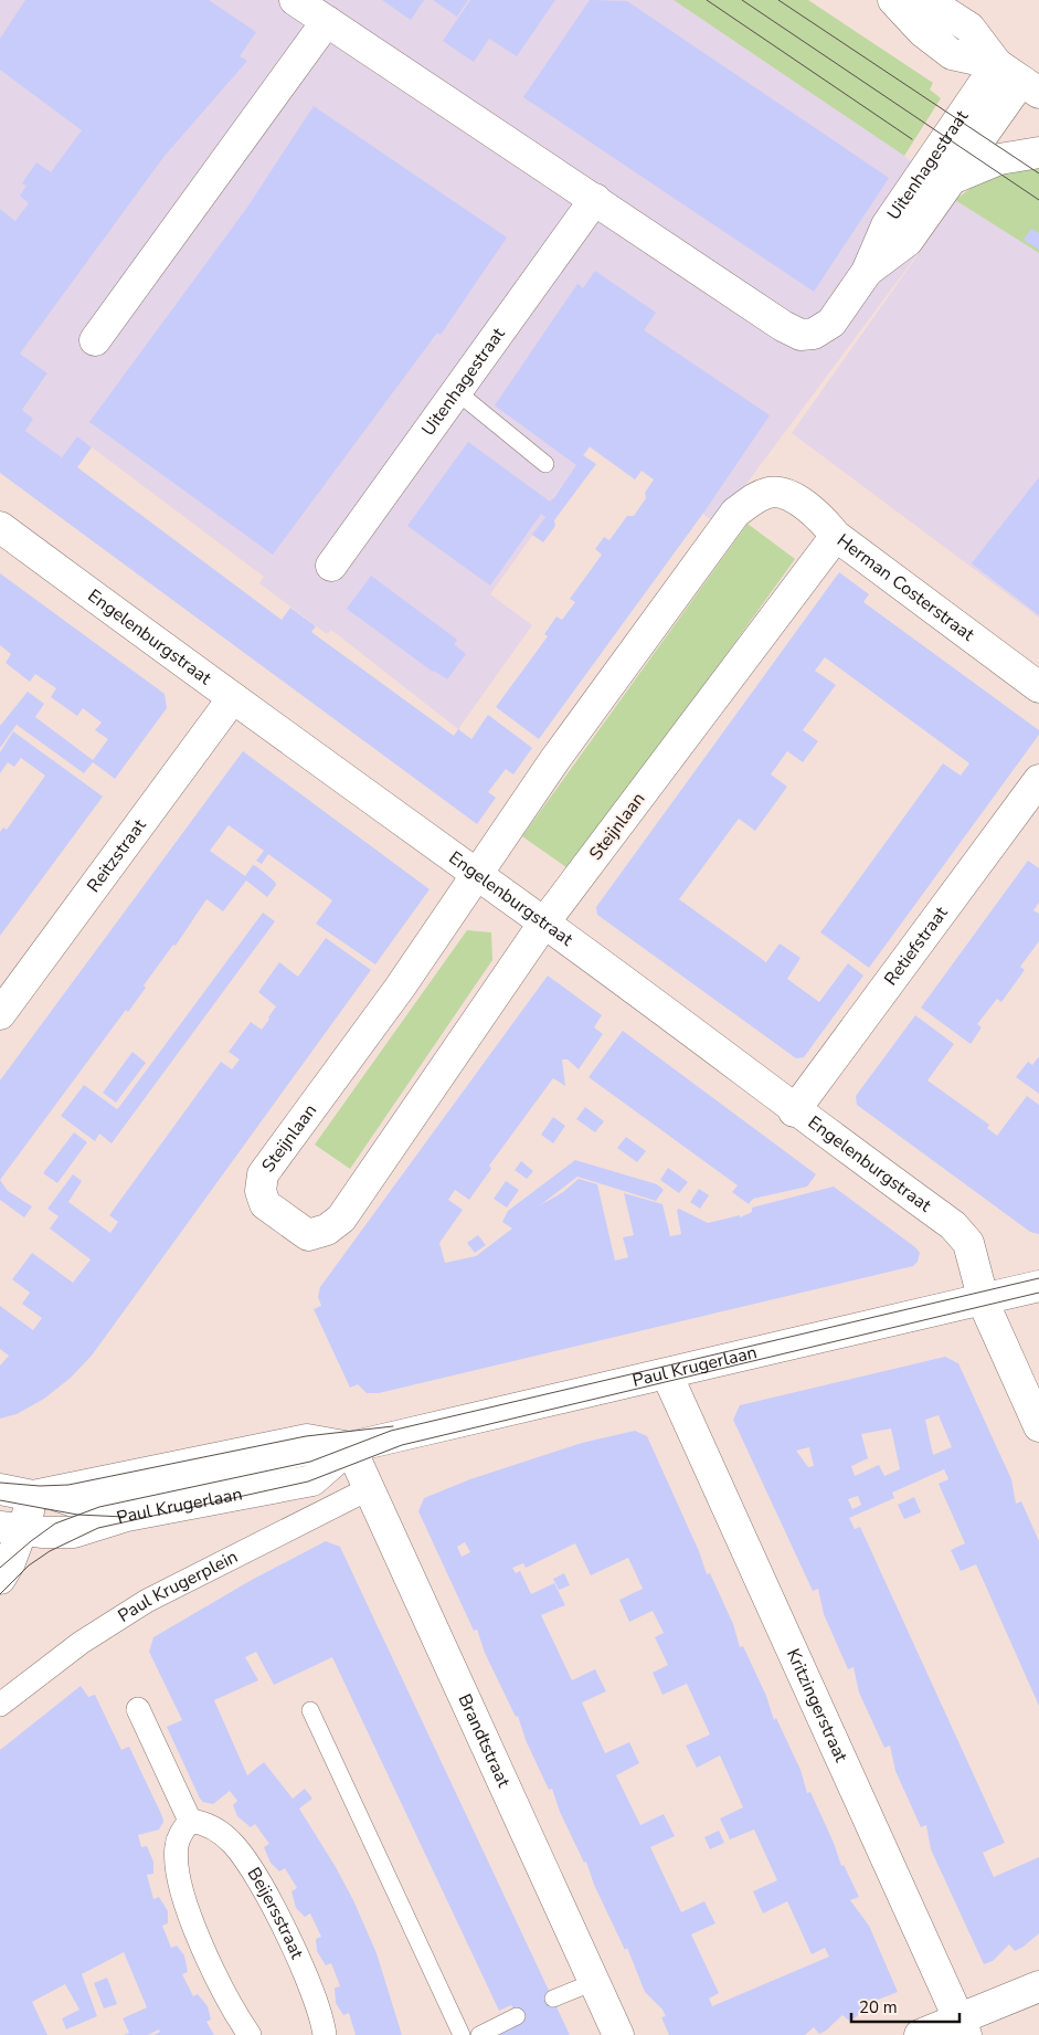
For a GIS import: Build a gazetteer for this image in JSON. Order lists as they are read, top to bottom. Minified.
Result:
{"streets":{"street":["Uitenhagestraat","Herman Costerstraat","Engelenburgstraat","Steijnlaan","Reitzstraat","Retiefstraat","Paul Krugerlaan","Paul Krugerplein","Kritzingerstraat","Brandtstraat","Beijersstraat"]},"crossings":[["Herman Costerstraat","Steijnlaan"],["Engelenburgstraat","Steijnlaan"],["Engelenburgstraat","Reitzstraat"],["Engelenburgstraat","Retiefstraat"],["Engelenburgstraat","Paul Krugerlaan"],["Paul Krugerlaan","Kritzingerstraat"],["Paul Krugerlaan","Brandtstraat"],["Paul Krugerplein","Brandtstraat"]],"scale_bar":"20 m"}
